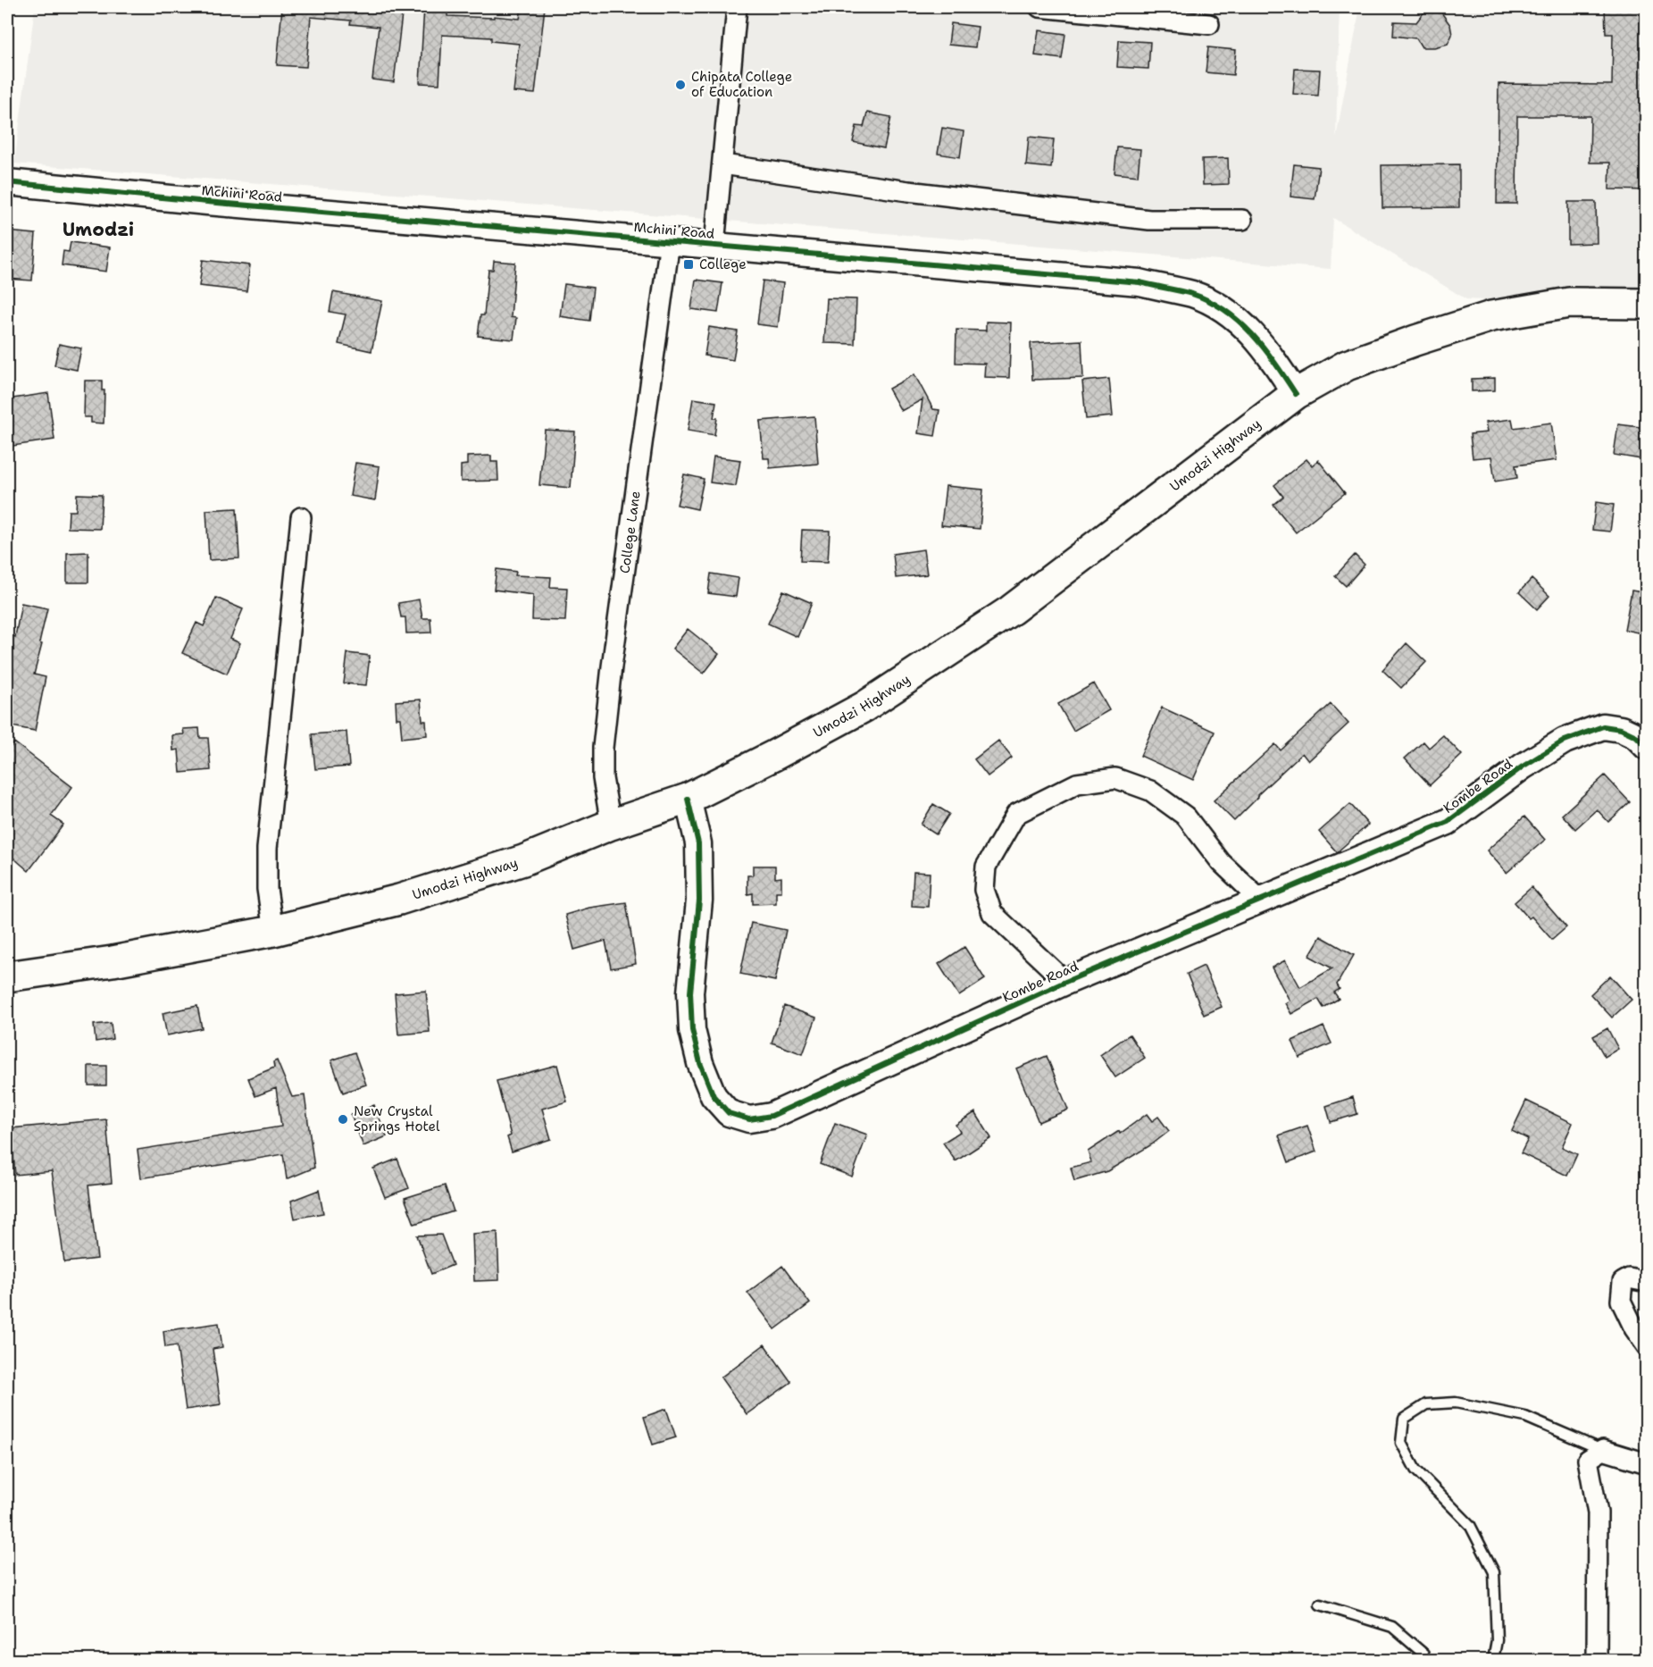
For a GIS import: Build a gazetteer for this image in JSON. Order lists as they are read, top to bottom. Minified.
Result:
{"streets":{"highway":["Umodzi Highway"],"street":["Mchini Road","College Lane","Kombe Road"]},"crossings":[["Mchini Road","Umodzi Highway"],["Mchini Road","College Lane"],["Umodzi Highway","College Lane"],["Umodzi Highway","Kombe Road"]],"districts":["Umodzi"],"places":{"other":["Chipata College of Education","New Crystal Springs Hotel"],"transit":["College"]}}
